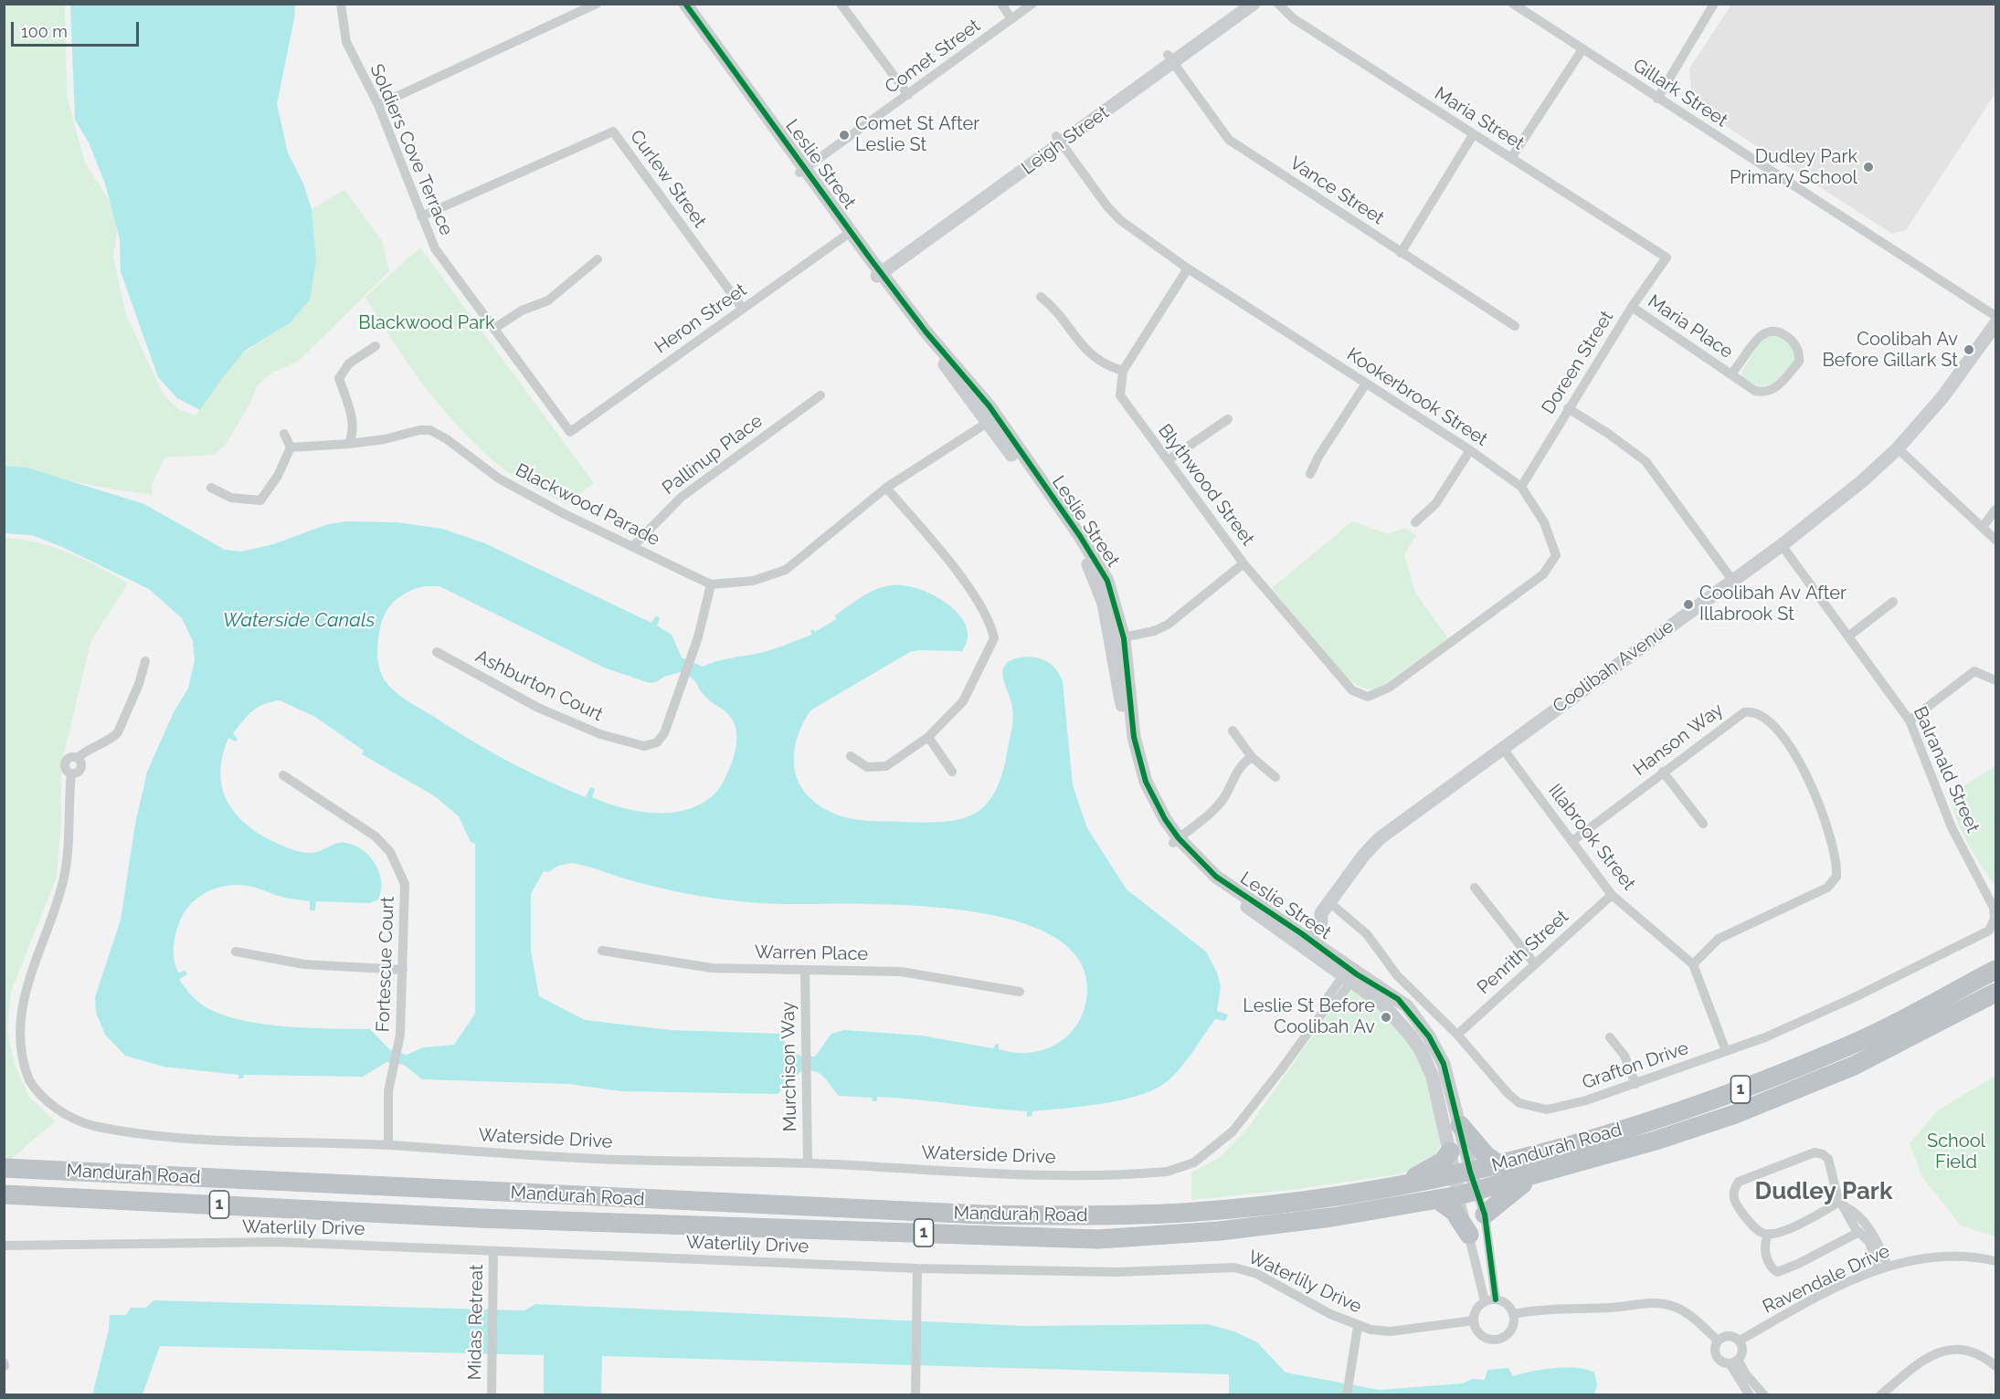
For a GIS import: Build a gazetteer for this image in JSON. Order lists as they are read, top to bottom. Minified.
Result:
{"streets":{"highway":["1","Mandurah Road"],"street":["Comet Street","Gillark Street","Maria Street","Leigh Street","Soldiers Cove Terrace","Leslie Street","Curlew Street","Vance Street","Heron Street","Maria Place","Doreen Street","Kookerbrook Street","Pallinup Place","Blythwood Street","Blackwood Parade","Coolibah Avenue","Ashburton Court","Hanson Way","Balranald Street","Illabrook Street","Penrith Street","Warren Place","Fortescue Court","Grafton Drive","Murchison Way","Waterside Drive","Waterlily Drive","Ravendale Drive","Midas Retreat"]},"crossings":[["Comet Street","Leslie Street"],["Maria Street","Doreen Street"],["Leigh Street","Leslie Street"],["Leigh Street","Vance Street"],["Leigh Street","Kookerbrook Street"],["Soldiers Cove Terrace","Curlew Street"],["Soldiers Cove Terrace","Heron Street"],["Leslie Street","Heron Street"],["Leslie Street","Coolibah Avenue"],["Leslie Street","Waterside Drive"],["Leslie Street","Mandurah Road"],["Curlew Street","Heron Street"],["Maria Place","Doreen Street"],["Doreen Street","Kookerbrook Street"],["Kookerbrook Street","Blythwood Street"],["Pallinup Place","Blackwood Parade"],["Blackwood Parade","Ashburton Court"],["Coolibah Avenue","Balranald Street"],["Coolibah Avenue","Illabrook Street"],["Coolibah Avenue","Grafton Drive"],["Hanson Way","Illabrook Street"],["Balranald Street","Grafton Drive"],["Illabrook Street","Penrith Street"],["Illabrook Street","Grafton Drive"],["Penrith Street","Grafton Drive"],["Warren Place","Murchison Way"],["Fortescue Court","Waterside Drive"],["Murchison Way","Waterside Drive"],["Waterlily Drive","Midas Retreat"]],"districts":["Dudley Park"],"water":["Waterside Canals"],"parks":["Blackwood Park","School Field"],"places":["Comet St After Leslie St","Dudley Park Primary School","Coolibah Av Before Gillark St","Coolibah Av After Illabrook St","Leslie St Before Coolibah Av"],"scale_bar":"100 m"}
